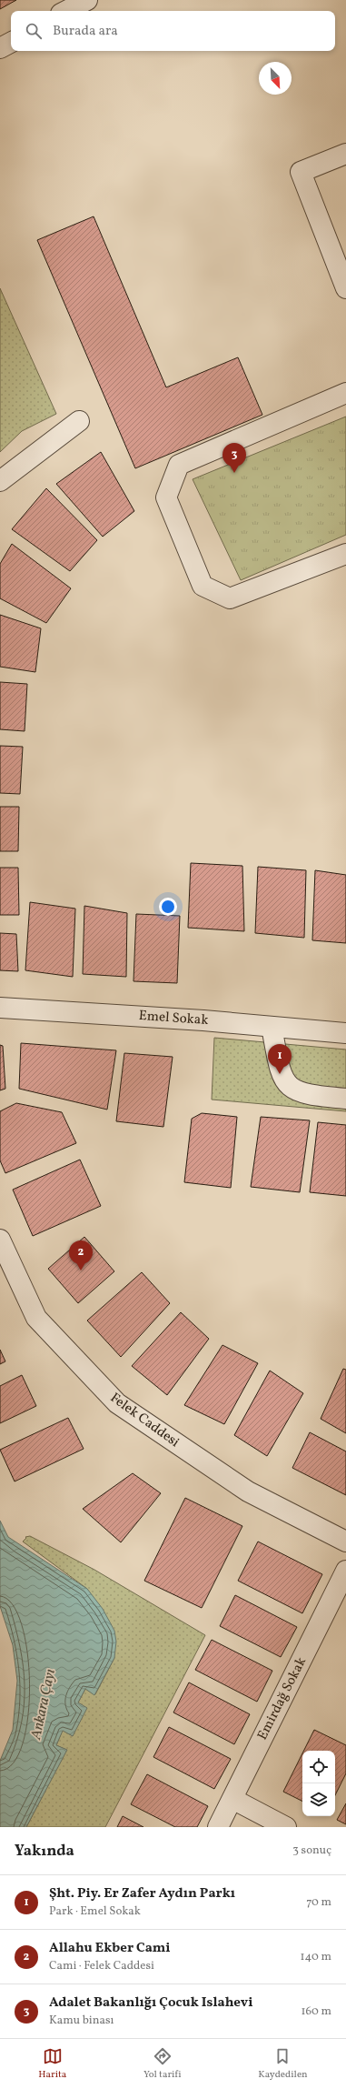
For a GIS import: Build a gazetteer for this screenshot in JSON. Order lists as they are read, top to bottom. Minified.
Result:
{"streets":{"street":["Emel Sokak","Felek Caddesi","Emirdağ Sokak"]},"water":["Ankara Çayı"],"north":"bottom right","page":{"search":"Burada ara","pins":["3","1","2"],"heading":["Yakında","3 sonuç"],"list":[{"mark":"1","name":"Şht. Piy. Er Zafer Aydın Parkı","note":"Park · Emel Sokak","value":"70 m"},{"mark":"2","name":"Allahu Ekber Cami","note":"Cami · Felek Caddesi","value":"140 m"},{"mark":"3","name":"Adalet Bakanlığı Çocuk Islahevi","note":"Kamu binası","value":"160 m"}],"nav":["Harita","Yol tarifi","Kaydedilen"]}}
